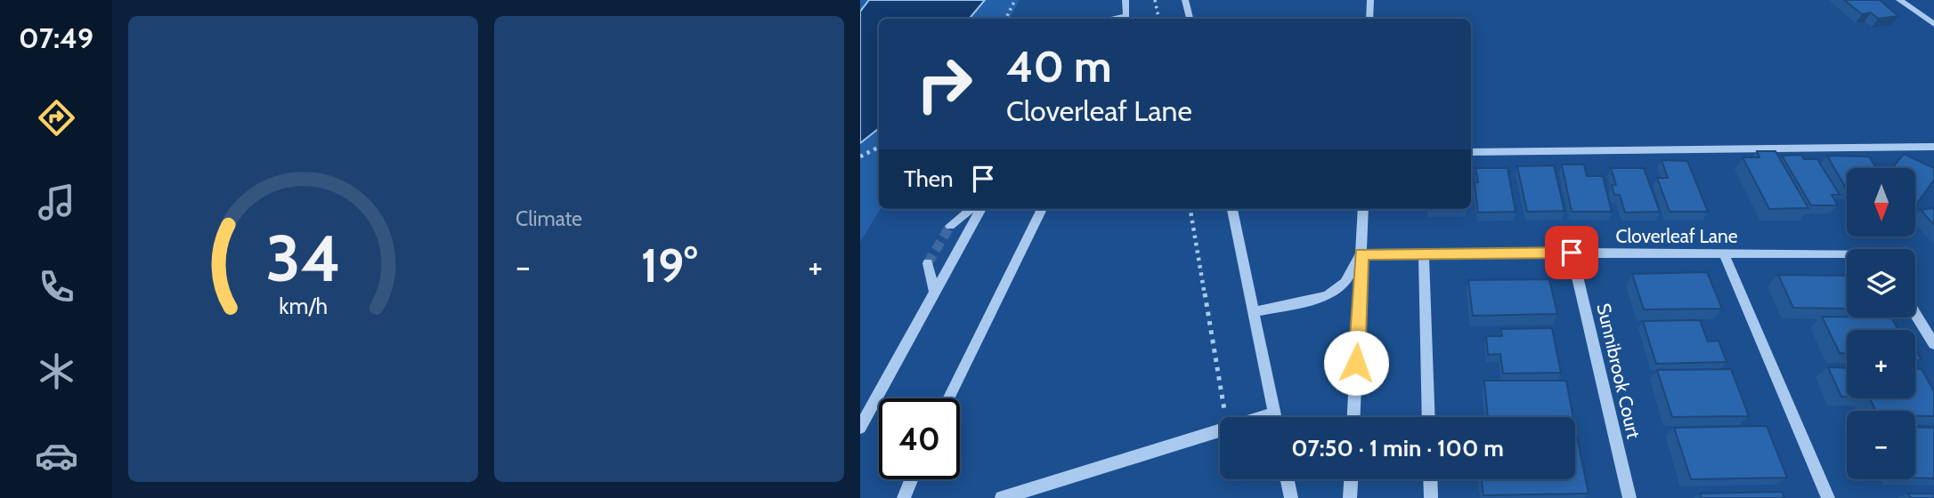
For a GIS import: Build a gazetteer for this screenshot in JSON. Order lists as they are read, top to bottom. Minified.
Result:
{"streets":{"street":["Cloverleaf Lane","Sunnibrook Court"]},"crossings":[["Cloverleaf Lane","Sunnibrook Court"]],"north":"bottom","page":{"tabs":"07:49","tile":"Climate","turn":["40 m","Cloverleaf Lane"],"then":"Then","map_buttons":["+","−"],"heat":["−","19°","+"],"limit":"40","trip":"07:50 · 1 min · 100 m","gauge":["34","km/h"]}}
